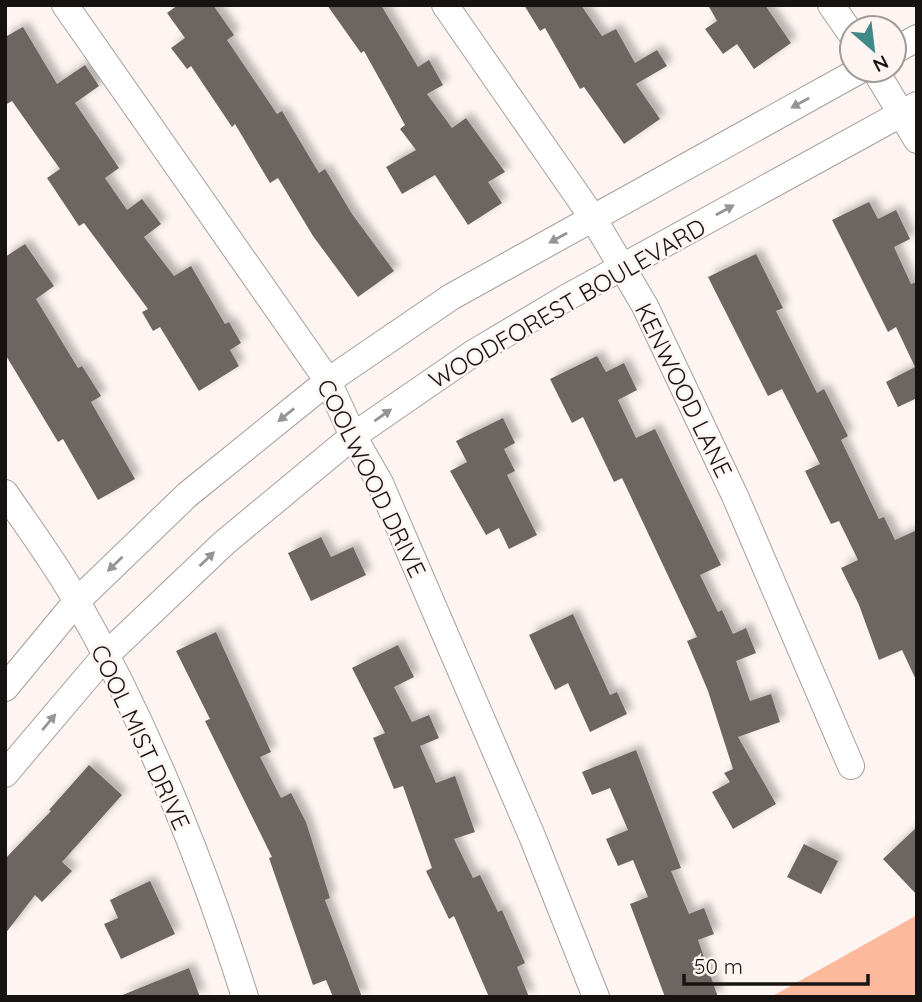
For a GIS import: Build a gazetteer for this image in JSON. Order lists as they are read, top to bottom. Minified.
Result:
{"streets":{"street":["WOODFOREST BOULEVARD","KENWOOD LANE","COOLWOOD DRIVE","COOL MIST DRIVE"]},"crossings":[["WOODFOREST BOULEVARD","KENWOOD LANE"],["WOODFOREST BOULEVARD","COOLWOOD DRIVE"],["WOODFOREST BOULEVARD","COOL MIST DRIVE"]],"scale_bar":"50 m","north":"bottom right"}
